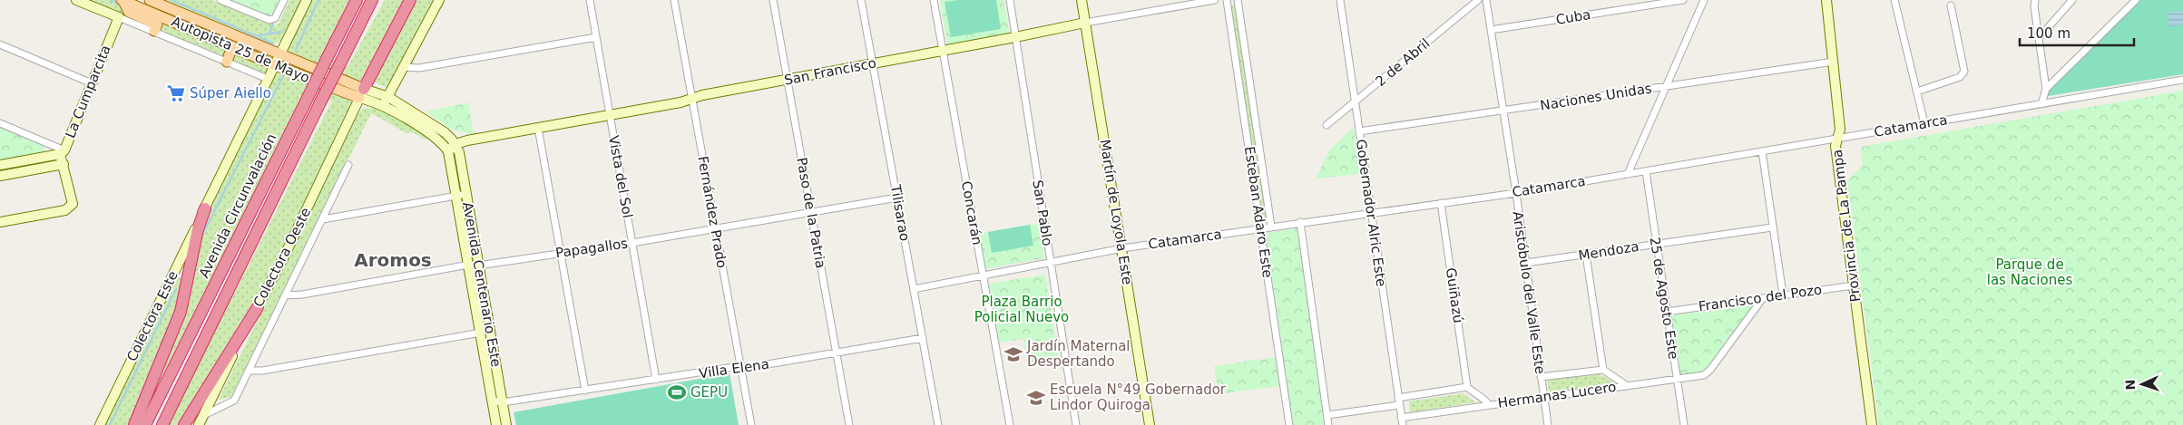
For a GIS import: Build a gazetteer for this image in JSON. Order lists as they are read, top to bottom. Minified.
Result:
{"streets":{"highway":["Avenida Circunvalación"],"main road":["Autopista 25 de Mayo"],"street":["Cuba","2 de Abril","San Francisco","La Cumparcita","Naciones Unidas","Catamarca","Vista del Sol","Fernández Prado","Martín de Loyola Este","Esteban Adaro Este","Paso de la Patria","Tilisarao","Concarán","San Pablo","Gobernador Alric Este","Provincia de La Pampa","Papagallos","Mendoza","Colectora Oeste","Avenida Centenario Este","Aristóbulo del Valle Este","Guiñazú","25 de Agosto Este","Francisco del Pozo","Colectora Este","Villa Elena","Hermanas Lucero"]},"crossings":[["Cuba","Aristóbulo del Valle Este"],["Autopista 25 de Mayo","Colectora Oeste"],["Autopista 25 de Mayo","Colectora Este"],["2 de Abril","Gobernador Alric Este"],["San Francisco","Vista del Sol"],["San Francisco","Fernández Prado"],["San Francisco","Martín de Loyola Este"],["San Francisco","Paso de la Patria"],["San Francisco","Tilisarao"],["San Francisco","Concarán"],["San Francisco","San Pablo"],["San Francisco","Avenida Centenario Este"],["Naciones Unidas","Gobernador Alric Este"],["Naciones Unidas","Provincia de La Pampa"],["Naciones Unidas","Aristóbulo del Valle Este"],["Catamarca","Martín de Loyola Este"],["Catamarca","Esteban Adaro Este"],["Catamarca","Tilisarao"],["Catamarca","Concarán"],["Catamarca","San Pablo"],["Catamarca","Gobernador Alric Este"],["Catamarca","Provincia de La Pampa"],["Catamarca","Aristóbulo del Valle Este"],["Catamarca","Guiñazú"],["Catamarca","25 de Agosto Este"],["Vista del Sol","Papagallos"],["Vista del Sol","Villa Elena"],["Fernández Prado","Papagallos"],["Fernández Prado","Villa Elena"],["Paso de la Patria","Papagallos"],["Paso de la Patria","Villa Elena"],["Tilisarao","Papagallos"],["Tilisarao","Villa Elena"],["Gobernador Alric Este","Hermanas Lucero"],["Provincia de La Pampa","Francisco del Pozo"],["Papagallos","Avenida Centenario Este"],["Mendoza","Aristóbulo del Valle Este"],["Mendoza","25 de Agosto Este"],["Avenida Centenario Este","Villa Elena"],["Aristóbulo del Valle Este","Hermanas Lucero"],["Guiñazú","Hermanas Lucero"],["25 de Agosto Este","Francisco del Pozo"],["25 de Agosto Este","Hermanas Lucero"],["Francisco del Pozo","Hermanas Lucero"]],"districts":["Aromos"],"parks":["Parque de las Naciones","Plaza Barrio Policial Nuevo"],"places":{"supermarket":["Súper Aiello"],"school or university":["Jardín Maternal Despertando","Escuela N°49 Gobernador Lindor Quiroga"],"sports":["GEPU"]},"scale_bar":"100 m","north":"left"}
